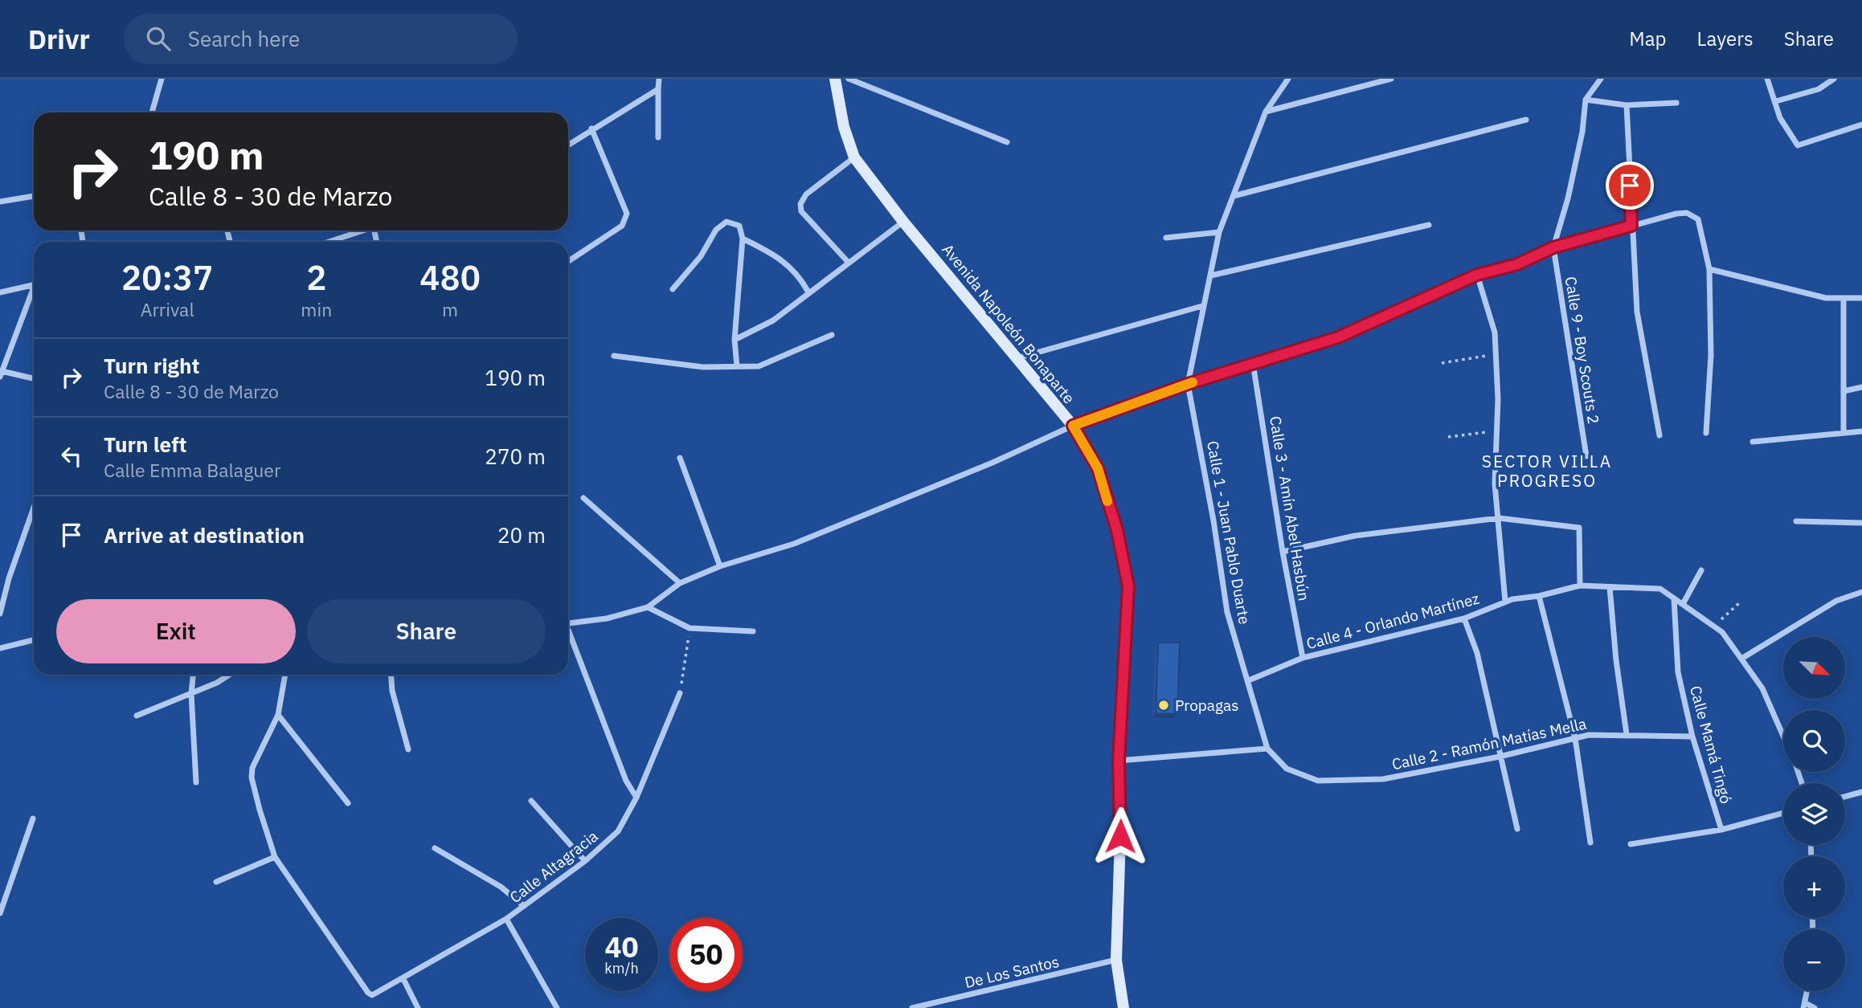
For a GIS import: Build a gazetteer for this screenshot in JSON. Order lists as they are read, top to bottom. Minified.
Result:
{"streets":{"main road":["Avenida Napoleón Bonaparte"],"street":["Calle 9 - Boy Scouts 2","Calle 3 - Amín Abel Hasbún","Calle 1 - Juan Pablo Duarte","Calle 4 - Orlando Martínez","Calle 2 - Ramón Matías Mella","Calle Mamá Tingó","Calle Altagracia","De Los Santos"]},"crossings":[["Avenida Napoleón Bonaparte","De Los Santos"],["Calle 3 - Amín Abel Hasbún","Calle 4 - Orlando Martínez"],["Calle 1 - Juan Pablo Duarte","Calle 4 - Orlando Martínez"],["Calle 1 - Juan Pablo Duarte","Calle 2 - Ramón Matías Mella"],["Calle 4 - Orlando Martínez","Calle Mamá Tingó"],["Calle 2 - Ramón Matías Mella","Calle Mamá Tingó"]],"districts":["SECTOR VILLA PROGRESO"],"places":["Propagas"],"north":"bottom right","page":{"header":"Drivr","search":"Search here","nav":["Map","Layers","Share"],"turn":["190 m","Calle 8 - 30 de Marzo"],"eta":["20:37","Arrival","2","min","480","m"],"list":[{"name":"Turn right","note":"Calle 8 - 30 de Marzo","value":"190 m"},{"name":"Turn left","note":"Calle Emma Balaguer","value":"270 m"},{"name":"Arrive at destination","value":"20 m"}],"buttons":["Exit","Share"],"map_buttons":["+","−"],"speed":"40 km/h","limit":"50"}}
